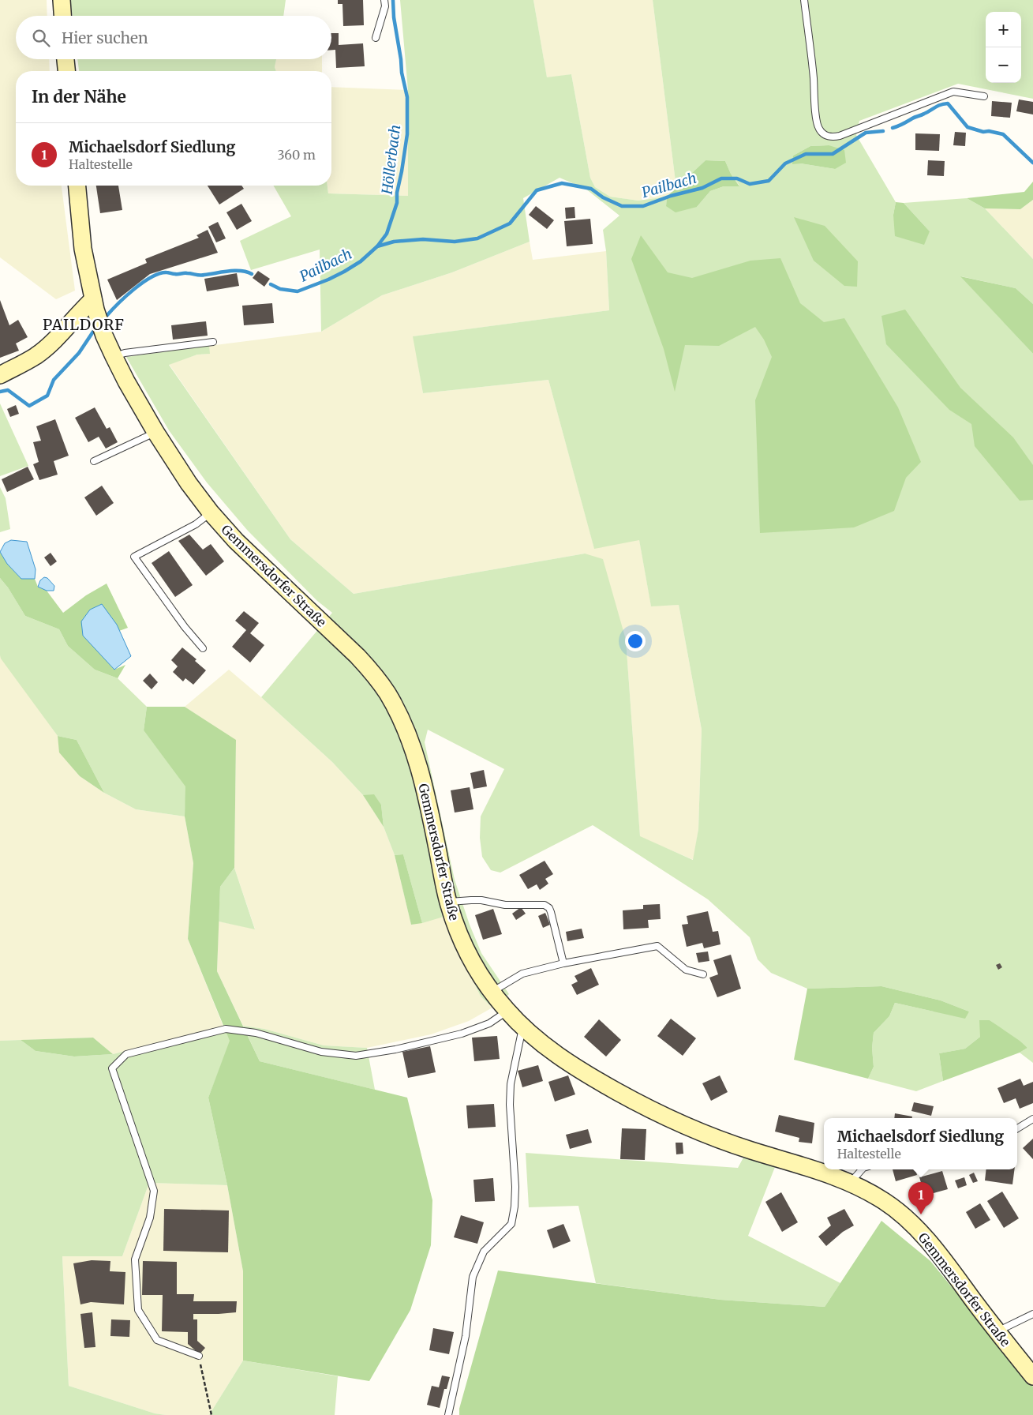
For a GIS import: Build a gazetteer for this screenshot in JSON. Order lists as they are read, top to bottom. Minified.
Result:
{"streets":{"main road":["Gemmersdorfer Straße"]},"districts":["PAILDORF"],"water":["Höllerbach","Pailbach"],"page":{"map_buttons":["+","−"],"search":"Hier suchen","heading":"In der Nähe","list":[{"mark":"1","name":"Michaelsdorf Siedlung","note":"Haltestelle","value":"360 m"}],"popup":["Michaelsdorf Siedlung","Haltestelle"],"pins":"1"}}
